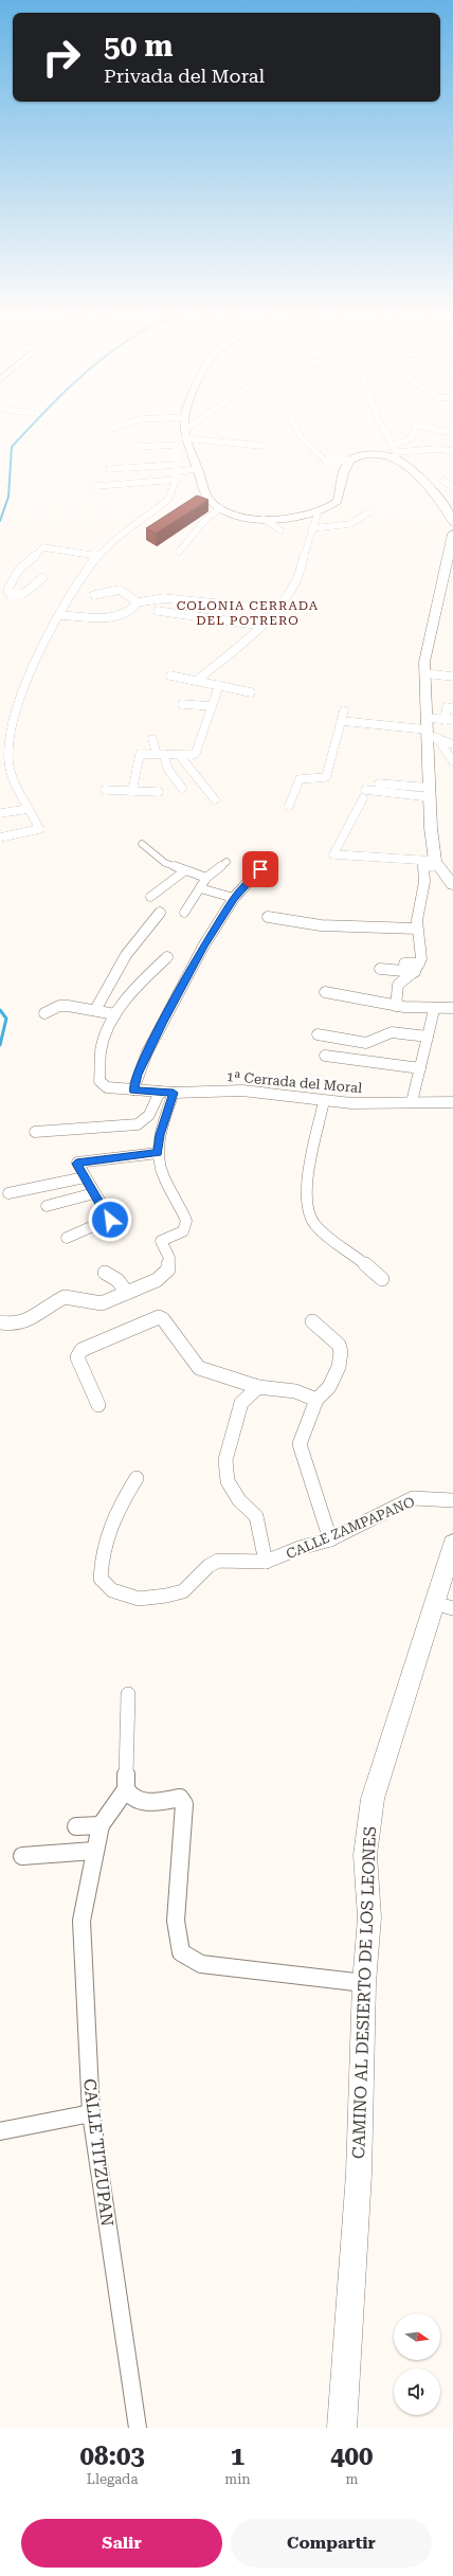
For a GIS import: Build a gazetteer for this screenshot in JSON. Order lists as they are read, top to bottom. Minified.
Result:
{"streets":{"main road":["CAMINO AL DESIERTO DE LOS LEONES"],"street":["1ª Cerrada del Moral","CALLE ZAMPAPANO","CALLE TITZUPAN"]},"districts":["COLONIA CERRADA DEL POTRERO"],"north":"right","page":{"turn":["50 m","Privada del Moral"],"eta":["08:03","Llegada","1","min","400","m"],"buttons":["Salir","Compartir"]}}
